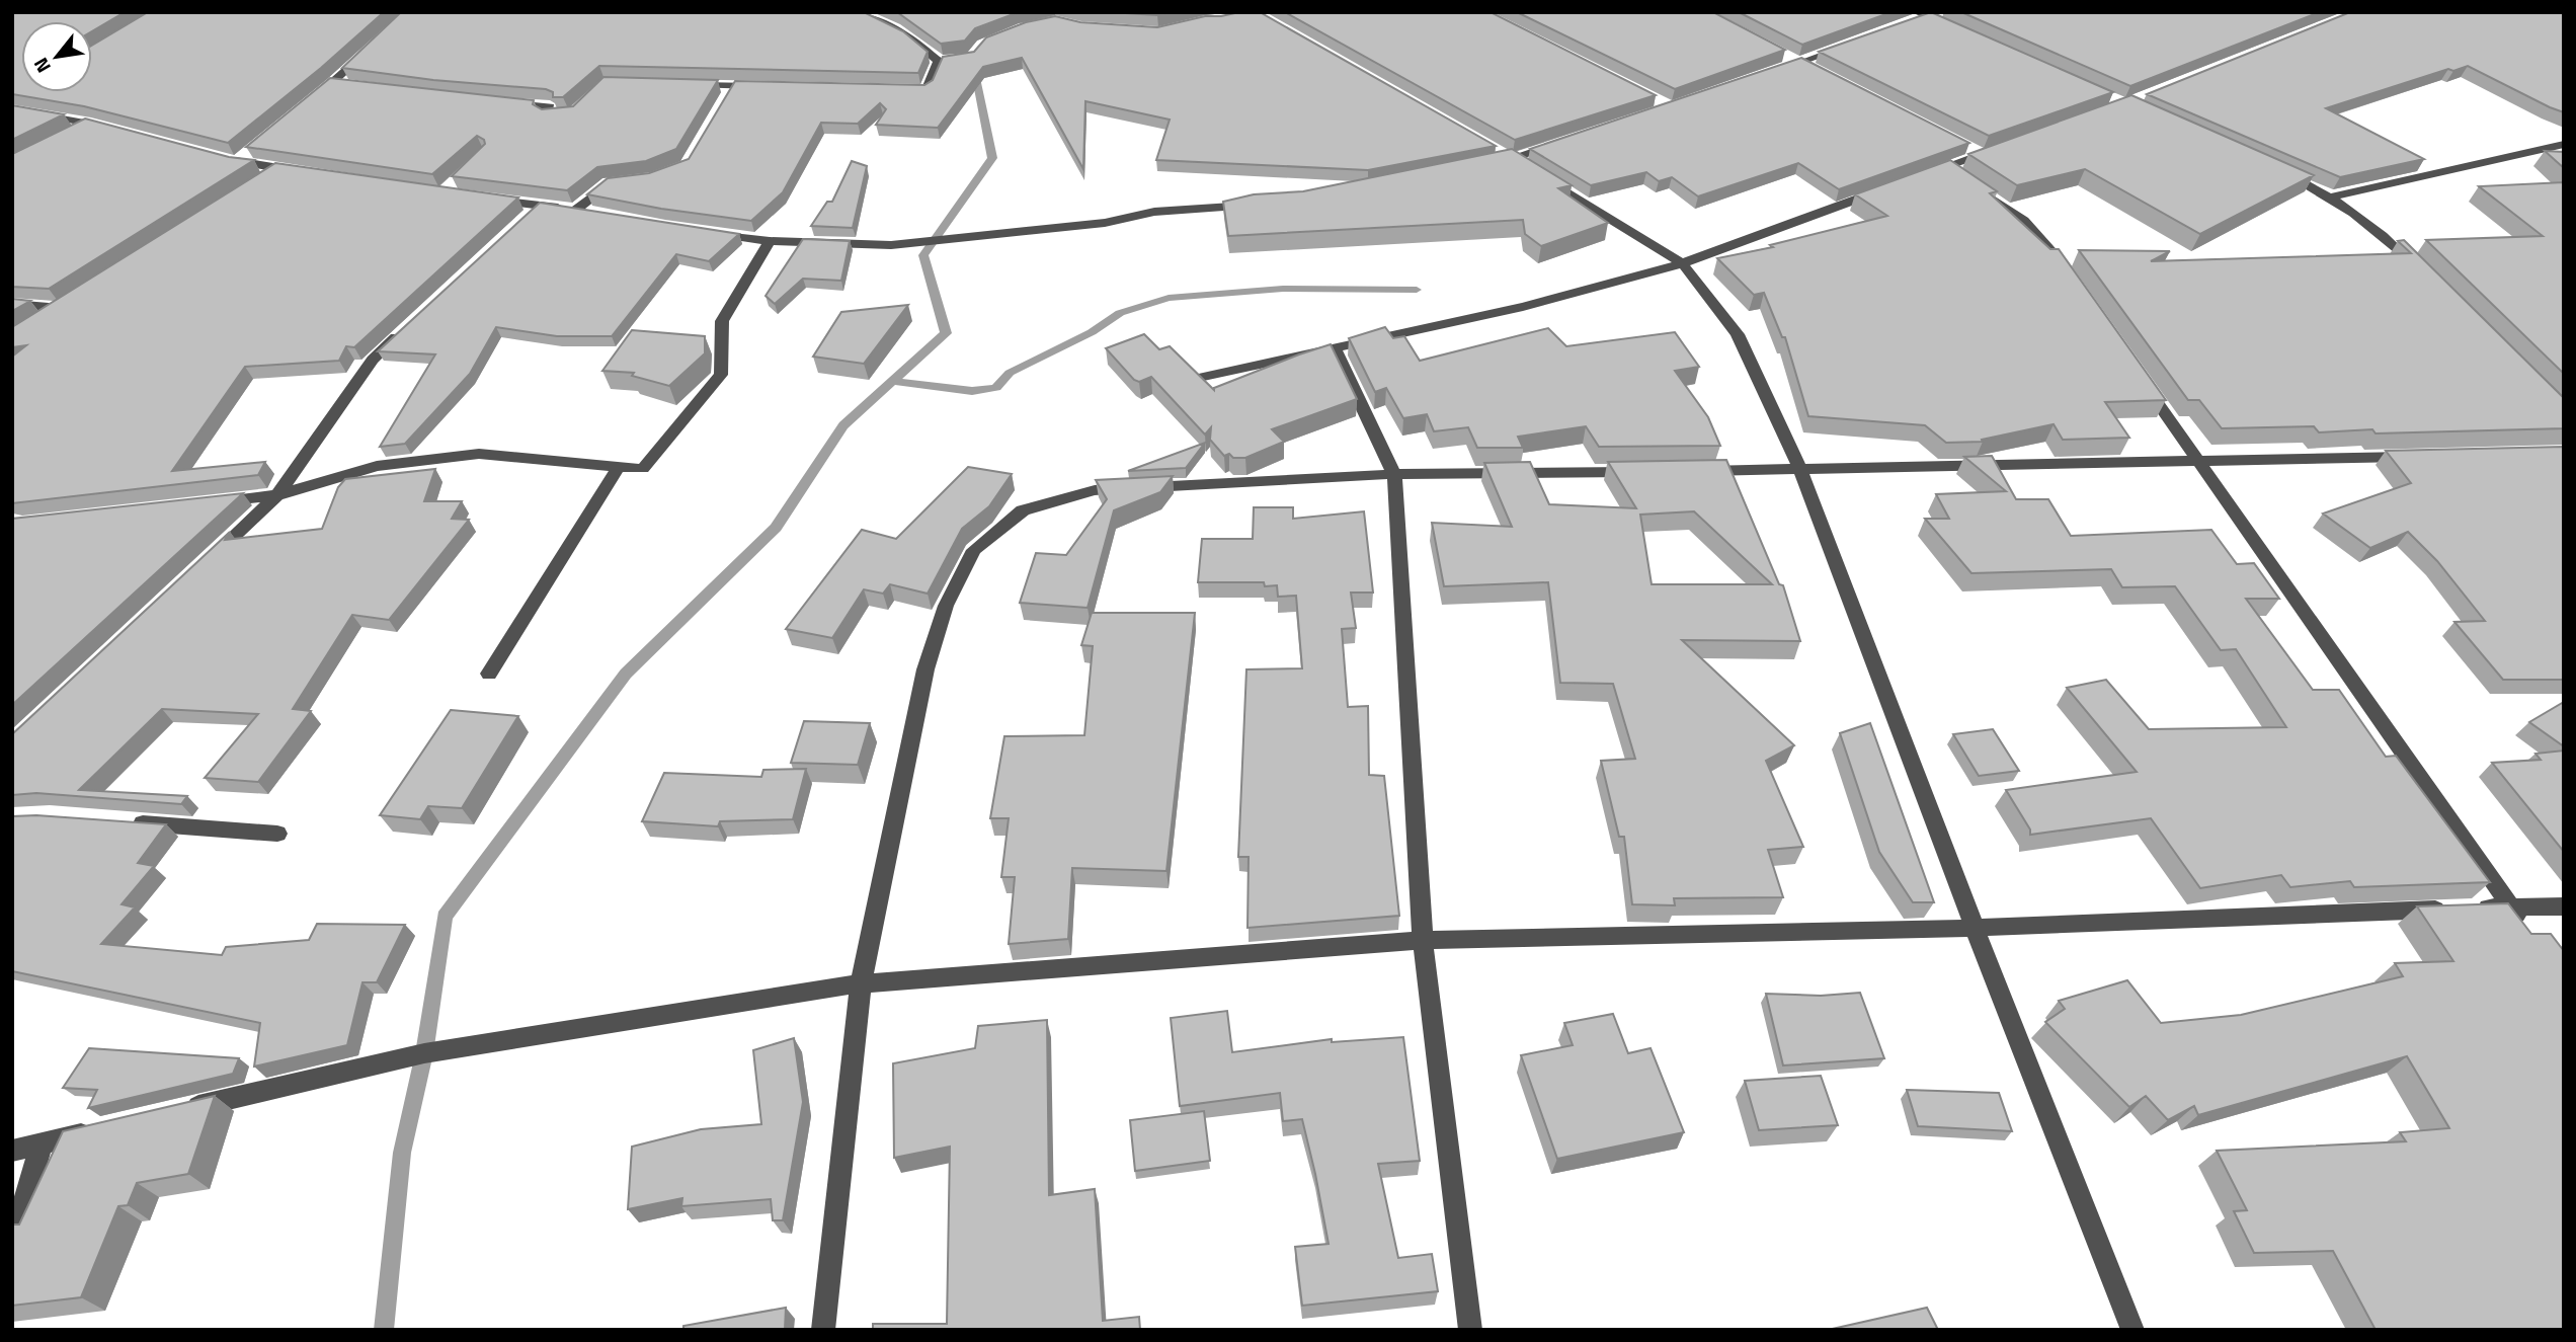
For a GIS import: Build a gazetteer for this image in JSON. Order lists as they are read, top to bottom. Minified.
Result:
{"north":"bottom left"}
